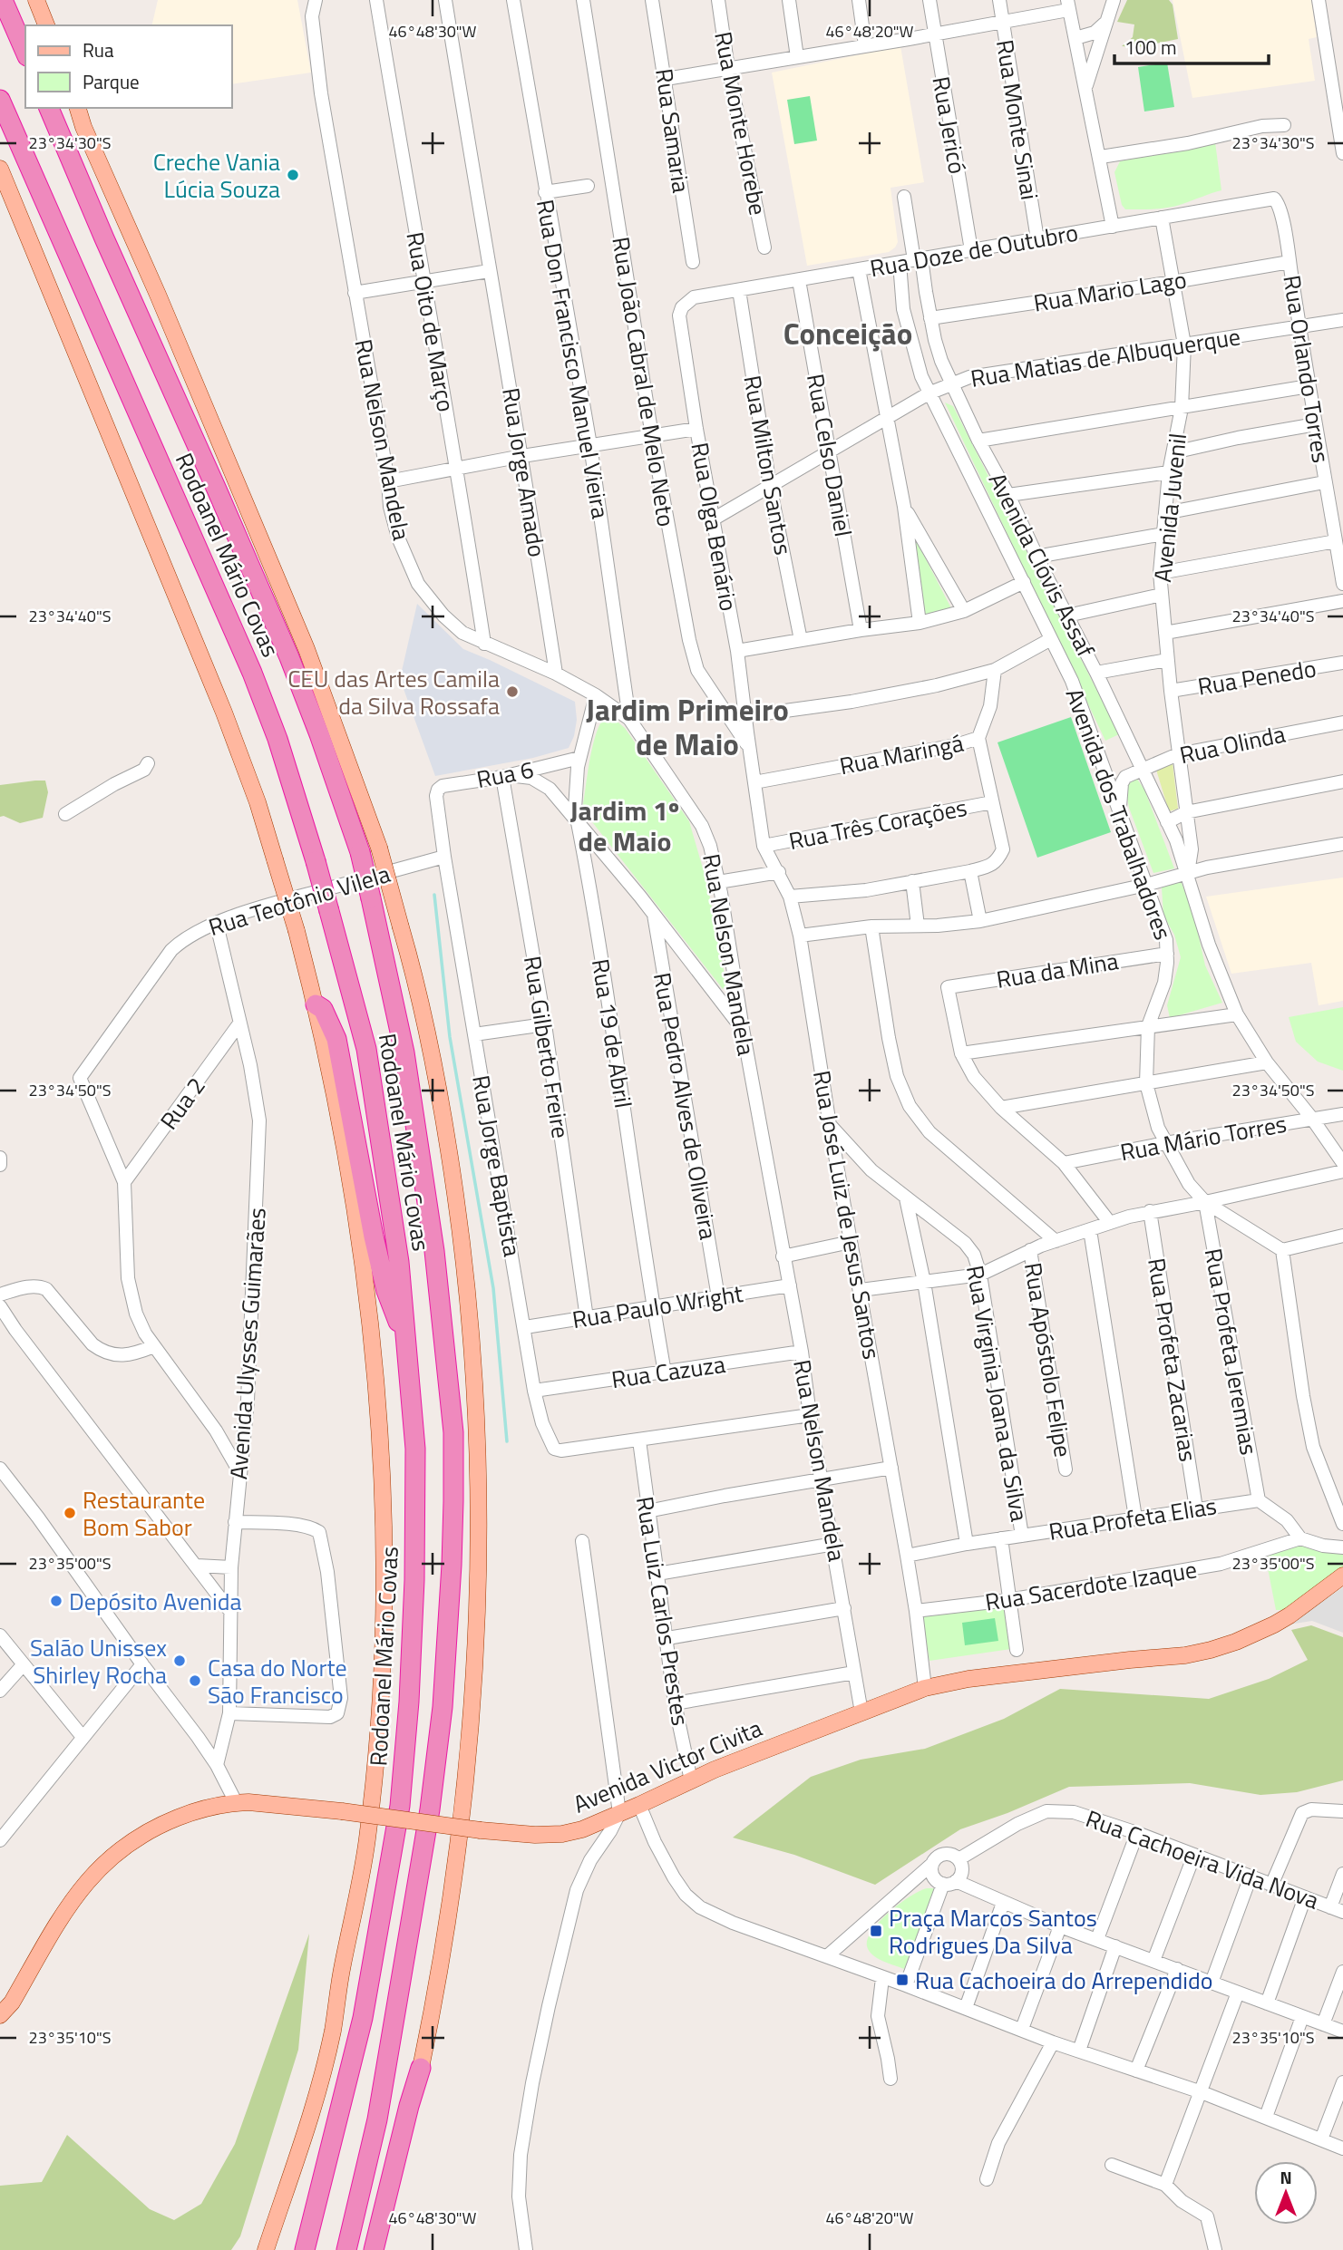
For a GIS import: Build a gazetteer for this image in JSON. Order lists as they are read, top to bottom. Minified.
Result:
{"streets":{"highway":["Rodoanel Mário Covas"],"main road":["Avenida Victor Civita"],"street":["Rua Monte Sinai","Rua Monte Horebe","Rua Jericó","Rua Samaria","Rua Doze de Outubro","Rua Mario Lago","Rua Oito de Março","Rua Matias de Albuquerque","Rua Don Francisco Manuel Vieira","Rua Orlando Torres","Rua João Cabral de Melo Neto","Rua Nelson Mandela","Rua Celso Daniel","Rua Milton Santos","Rua Jorge Amado","Avenida Juvenil","Rua Olga Benário","Avenida Clóvis Assaf","Rua Penedo","Rua Olinda","Rua Maringá","Rua 6","Avenida dos Trabalhadores","Rua Três Corações","Rua Teotônio Vilela","Rua da Mina","Rua 19 de Abril","Rua Gilberto Freire","Rua 2","Rua Pedro Alves de Oliveira","Rua Mário Torres","Rua Jorge Baptista","Rua José Luiz de Jesus Santos","Rua Paulo Wright","Avenida Ulysses Guimarães","Rua Profeta Jeremias","Rua Apóstolo Felipe","Rua Profeta Zacarias","Rua Cazuza","Rua Virginia Joana da Silva","Rua Profeta Elias","Rua Sacerdote Izaque","Rua Luiz Carlos Prestes","Rua Cachoeira Vida Nova"]},"crossings":[["Rua Monte Sinai","Rua Doze de Outubro"],["Rua Jericó","Rua Doze de Outubro"],["Rua Doze de Outubro","Rua Orlando Torres"],["Rua Doze de Outubro","Rua Celso Daniel"],["Rua Doze de Outubro","Rua Milton Santos"],["Rua Doze de Outubro","Avenida Juvenil"],["Rua Doze de Outubro","Rua Olga Benário"],["Rua Doze de Outubro","Avenida Clóvis Assaf"],["Rua Doze de Outubro","Avenida dos Trabalhadores"],["Rua Mario Lago","Rua Orlando Torres"],["Rua Mario Lago","Avenida Juvenil"],["Rua Mario Lago","Avenida Clóvis Assaf"],["Rua Oito de Março","Rua Nelson Mandela"],["Rua Matias de Albuquerque","Rua Orlando Torres"],["Rua Matias de Albuquerque","Rua Celso Daniel"],["Rua Matias de Albuquerque","Rua Milton Santos"],["Rua Matias de Albuquerque","Avenida Juvenil"],["Rua Matias de Albuquerque","Rua Olga Benário"],["Rua Matias de Albuquerque","Avenida Clóvis Assaf"],["Rua Matias de Albuquerque","Avenida dos Trabalhadores"],["Rua Don Francisco Manuel Vieira","Rua Nelson Mandela"],["Rua João Cabral de Melo Neto","Rua Olga Benário"],["Rua João Cabral de Melo Neto","Rua José Luiz de Jesus Santos"],["Rua Nelson Mandela","Rua Jorge Amado"],["Rua Nelson Mandela","Rua 19 de Abril"],["Rua Nelson Mandela","Rua Paulo Wright"],["Rua Nelson Mandela","Rua Cazuza"],["Rua Nelson Mandela","Avenida Victor Civita"],["Avenida Juvenil","Avenida Clóvis Assaf"],["Avenida Juvenil","Rua Penedo"],["Avenida Juvenil","Rua Olinda"],["Rua Olga Benário","Rua José Luiz de Jesus Santos"],["Avenida Clóvis Assaf","Rua Olinda"],["Avenida Clóvis Assaf","Rua Mário Torres"],["Rua Maringá","Rua José Luiz de Jesus Santos"],["Rua 6","Rua 19 de Abril"],["Rua 6","Rua Gilberto Freire"],["Rua 6","Rua Jorge Baptista"],["Avenida dos Trabalhadores","Rua da Mina"],["Avenida dos Trabalhadores","Rua Mário Torres"],["Avenida dos Trabalhadores","Rua Profeta Jeremias"],["Rua Três Corações","Rua José Luiz de Jesus Santos"],["Rua Teotônio Vilela","Rua 2"],["Rua Teotônio Vilela","Rua Jorge Baptista"],["Rua Teotônio Vilela","Avenida Ulysses Guimarães"],["Rua 19 de Abril","Rua Paulo Wright"],["Rua 19 de Abril","Rua Cazuza"],["Rua Gilberto Freire","Rua Paulo Wright"],["Rua 2","Avenida Ulysses Guimarães"],["Rua Pedro Alves de Oliveira","Rua Paulo Wright"],["Rua Jorge Baptista","Rua Paulo Wright"],["Rua Jorge Baptista","Rua Cazuza"],["Rua Jorge Baptista","Rua Luiz Carlos Prestes"],["Rua José Luiz de Jesus Santos","Rua Virginia Joana da Silva"],["Rua José Luiz de Jesus Santos","Rua Profeta Elias"],["Rua José Luiz de Jesus Santos","Rua Sacerdote Izaque"],["Rua José Luiz de Jesus Santos","Avenida Victor Civita"],["Rua Profeta Jeremias","Rua Profeta Elias"],["Rua Profeta Zacarias","Rua Profeta Elias"],["Rua Virginia Joana da Silva","Rua Profeta Elias"],["Rua Luiz Carlos Prestes","Avenida Victor Civita"]],"districts":["Conceição","Jardim Primeiro de Maio","Jardim 1º de Maio"],"places":{"other":["Creche Vania Lúcia Souza","CEU das Artes Camila da Silva Rossafa","Restaurante Bom Sabor","Depósito Avenida","Salão Unissex Shirley Rocha","Casa do Norte São Francisco"],"transit":["Praça Marcos Santos Rodrigues Da Silva","Rua Cachoeira do Arrependido"]},"legend":["Rua","Parque"],"scale_bar":"100 m","north":"top","coordinates":["46°48'30\"W","46°48'20\"W","23°34'30\"S","23°34'40\"S","23°34'50\"S","23°35'00\"S","23°35'10\"S"]}
